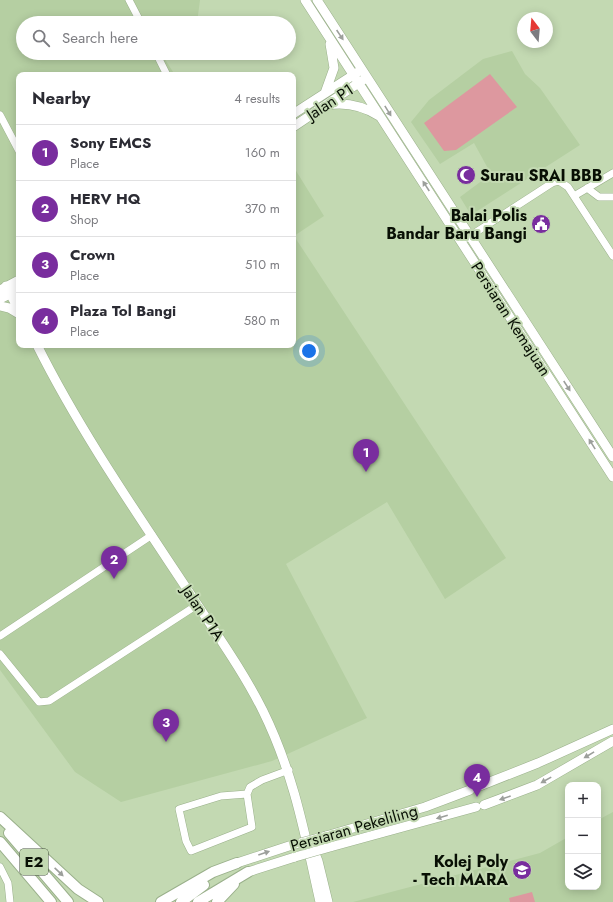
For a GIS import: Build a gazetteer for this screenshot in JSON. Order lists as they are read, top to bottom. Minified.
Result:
{"streets":{"highway":["E2"],"main road":["Jalan P1","Persiaran Kemajuan","Jalan P1A","Persiaran Pekeliling"]},"crossings":[["Jalan P1","Persiaran Kemajuan"]],"places":{"mosque":["Surau SRAI BBB"],"public building":["Balai Polis Bandar Baru Bangi"],"school or university":["Kolej Poly - Tech MARA"]},"north":"top","page":{"search":"Search here","heading":["Nearby","4 results"],"list":[{"mark":"1","name":"Sony EMCS","note":"Place","value":"160 m"},{"mark":"2","name":"HERV HQ","note":"Shop","value":"370 m"},{"mark":"3","name":"Crown","note":"Place","value":"510 m"},{"mark":"4","name":"Plaza Tol Bangi","note":"Place","value":"580 m"}],"pins":["1","2","3","4"],"map_buttons":["+","−"]}}
